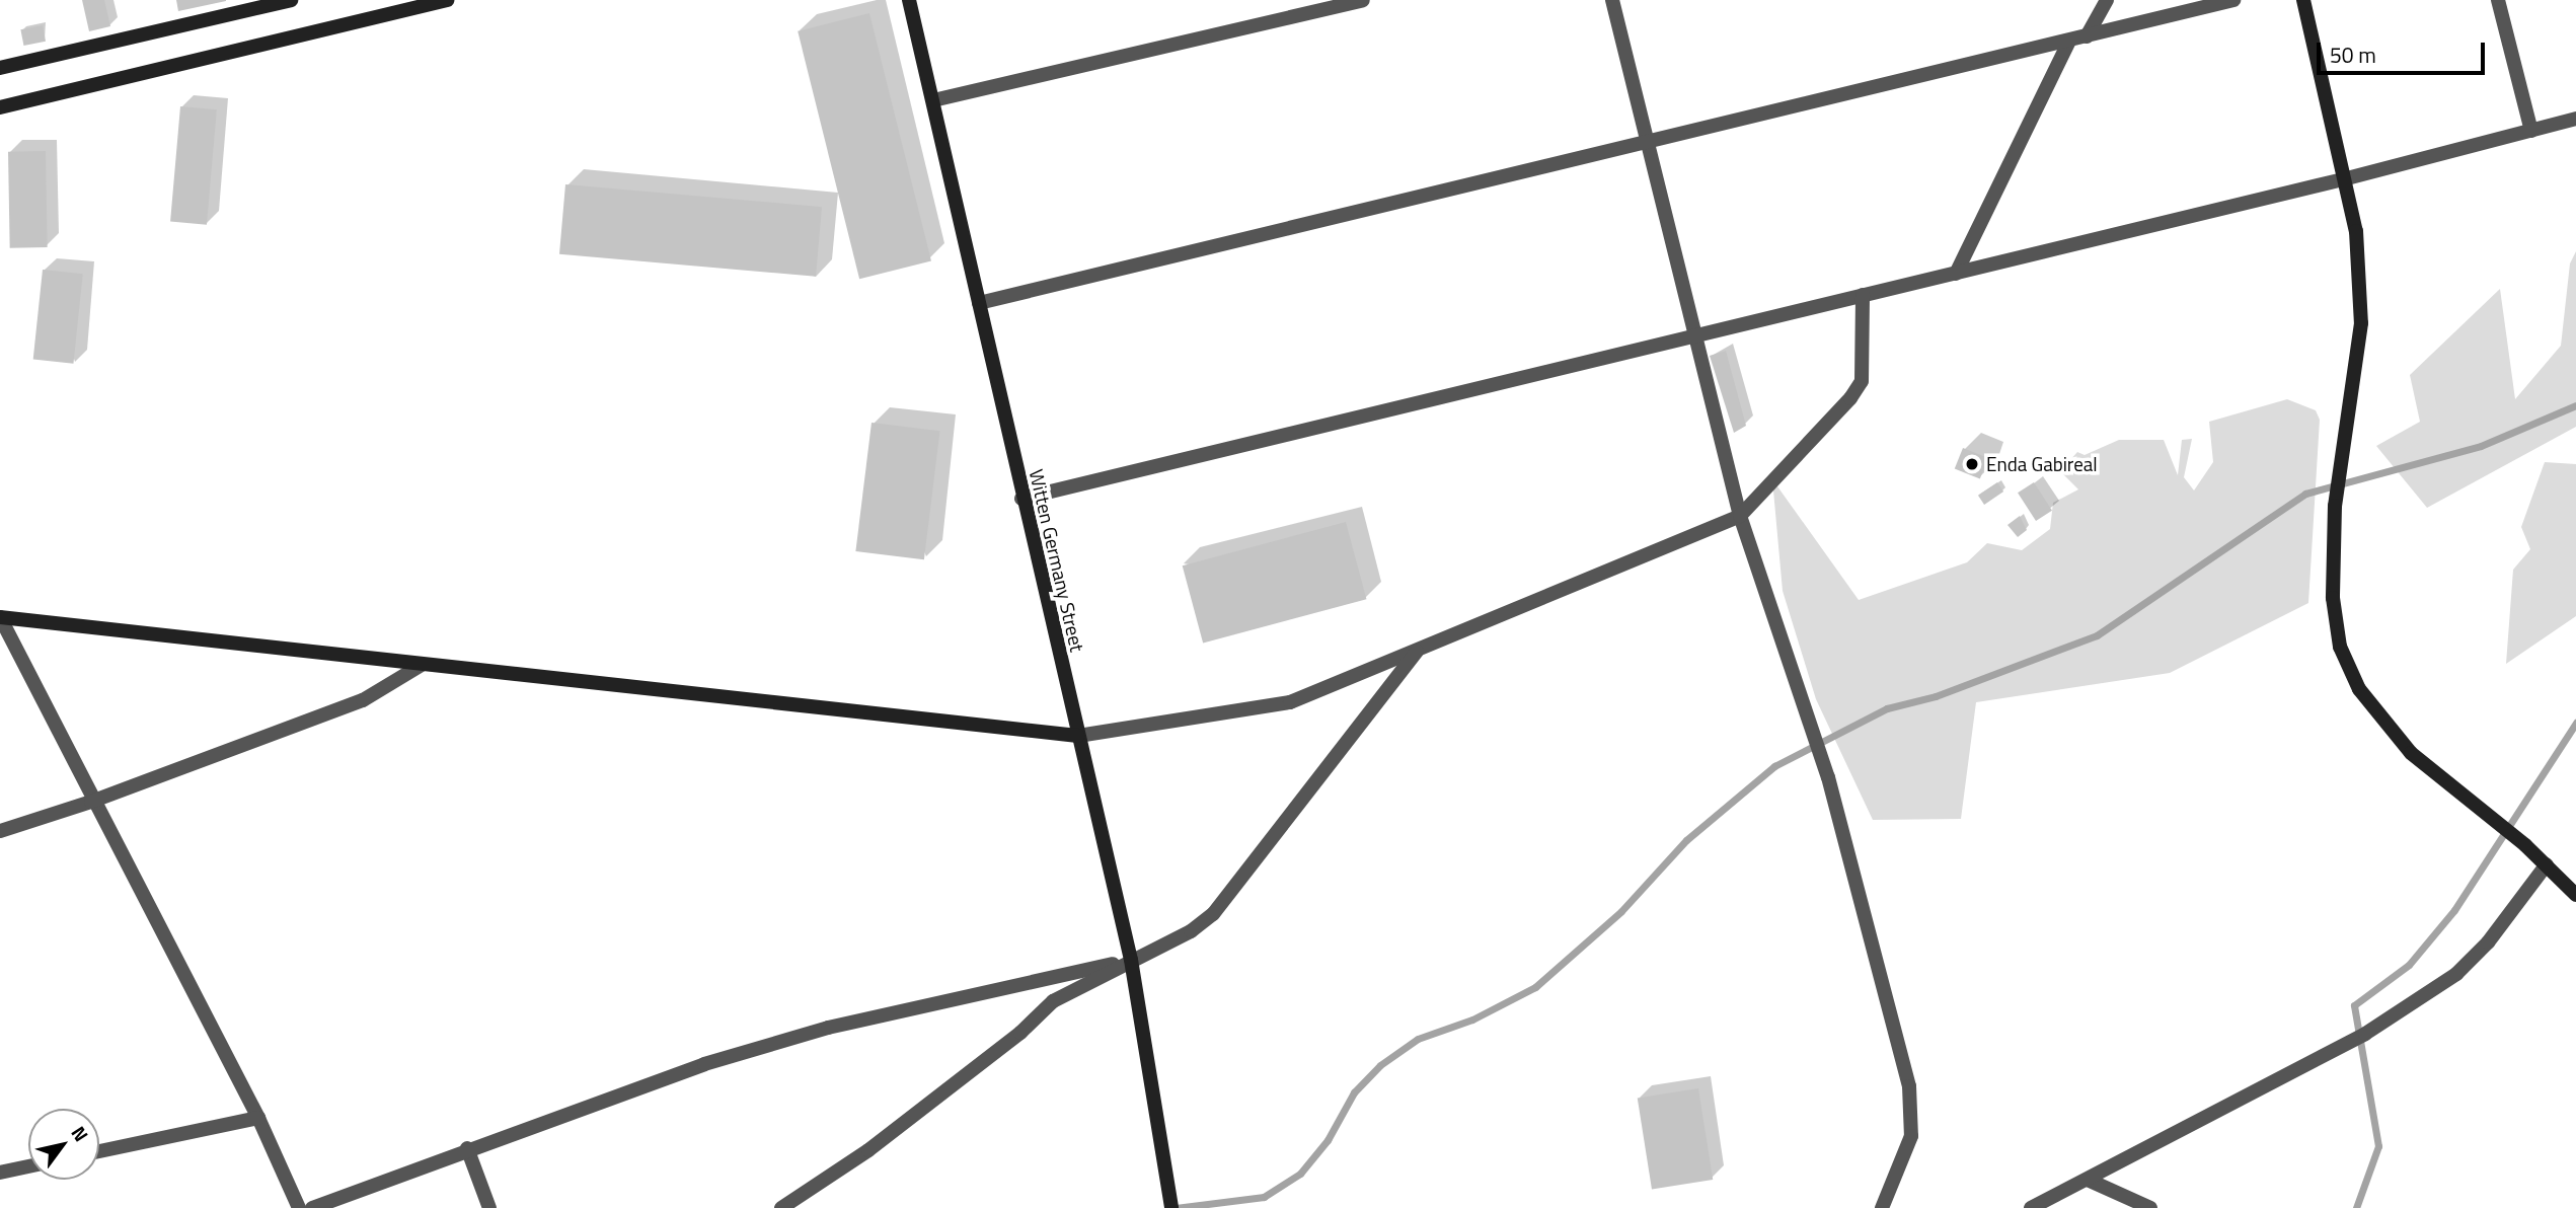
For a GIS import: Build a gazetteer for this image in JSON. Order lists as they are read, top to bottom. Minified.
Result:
{"streets":{"street":["Witten Germany Street"]},"places":["Enda Gabireal"],"scale_bar":"50 m","north":"top right"}
